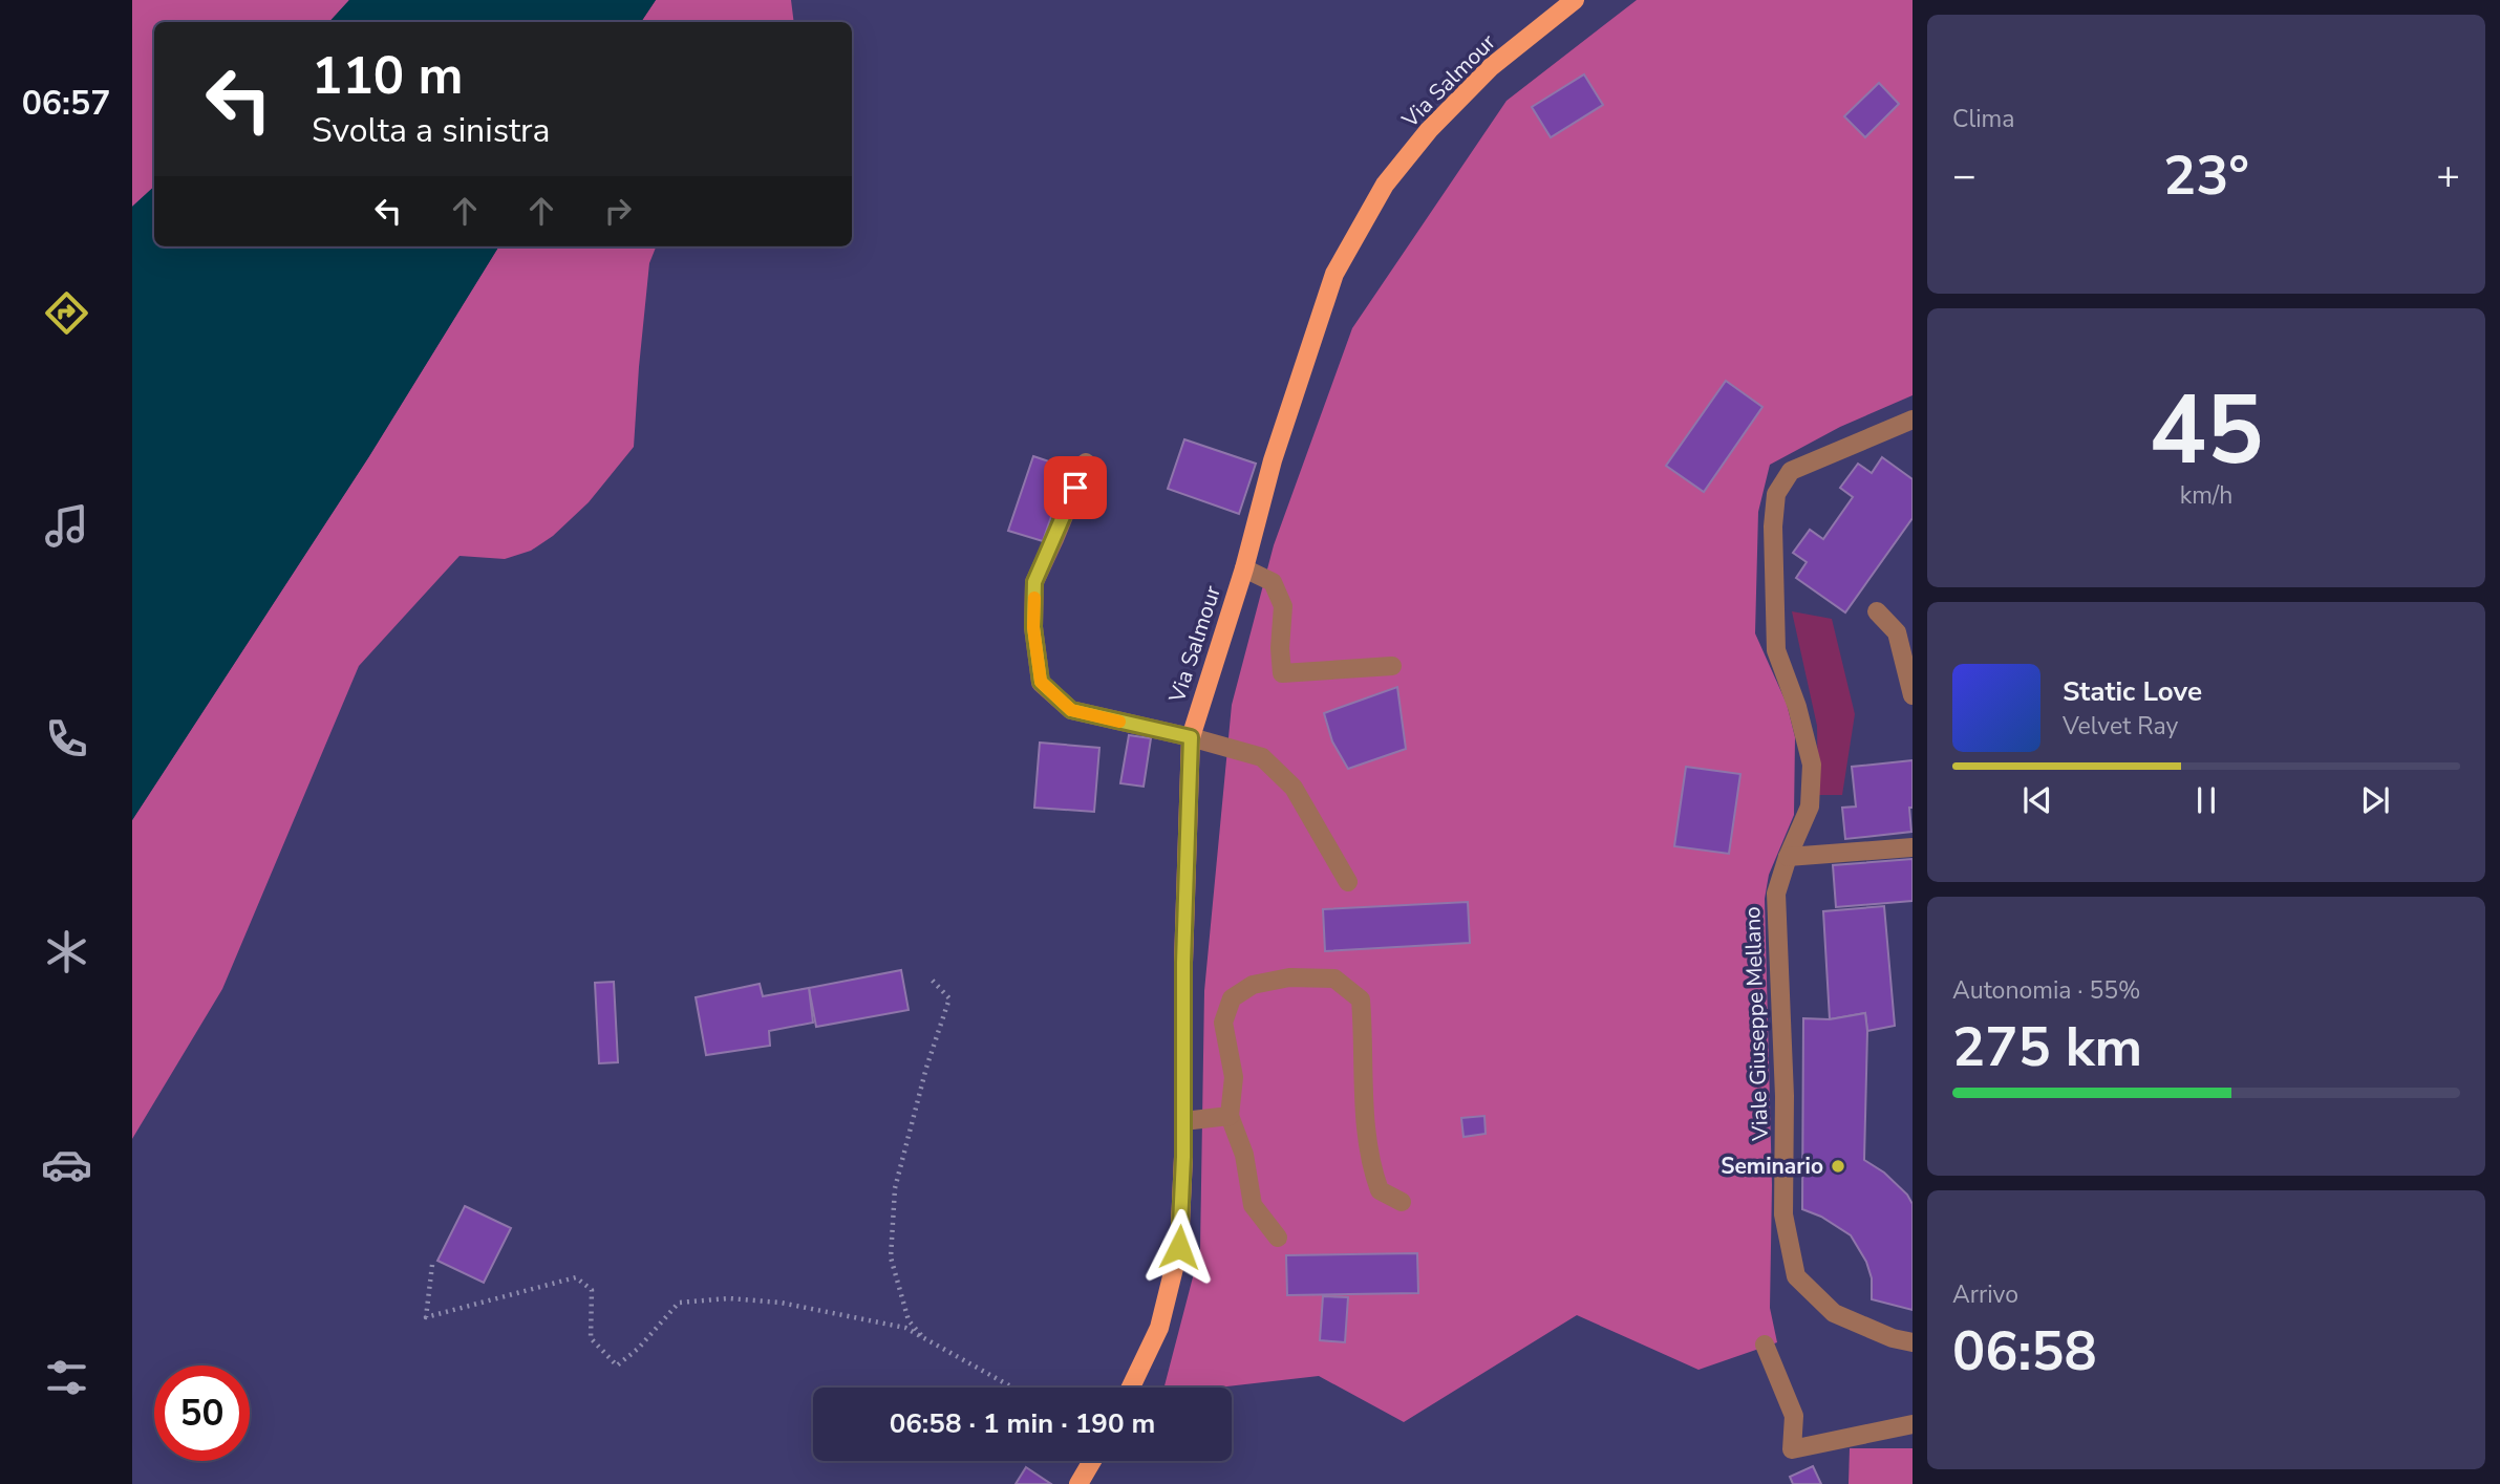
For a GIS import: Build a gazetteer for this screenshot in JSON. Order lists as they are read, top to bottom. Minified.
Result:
{"streets":{"main road":["Via Salmour"],"street":["Viale Giuseppe Mellano"]},"places":["Seminario"],"page":{"tabs":"06:57","tile":["Clima",["45","km/h"],["Autonomia · 55%","275 km"],["Arrivo","06:58"]],"turn":["110 m","Svolta a sinistra"],"heat":["−","23°","+"],"song":["Static Love","Velvet Ray"],"limit":"50","trip":"06:58 · 1 min · 190 m"}}
